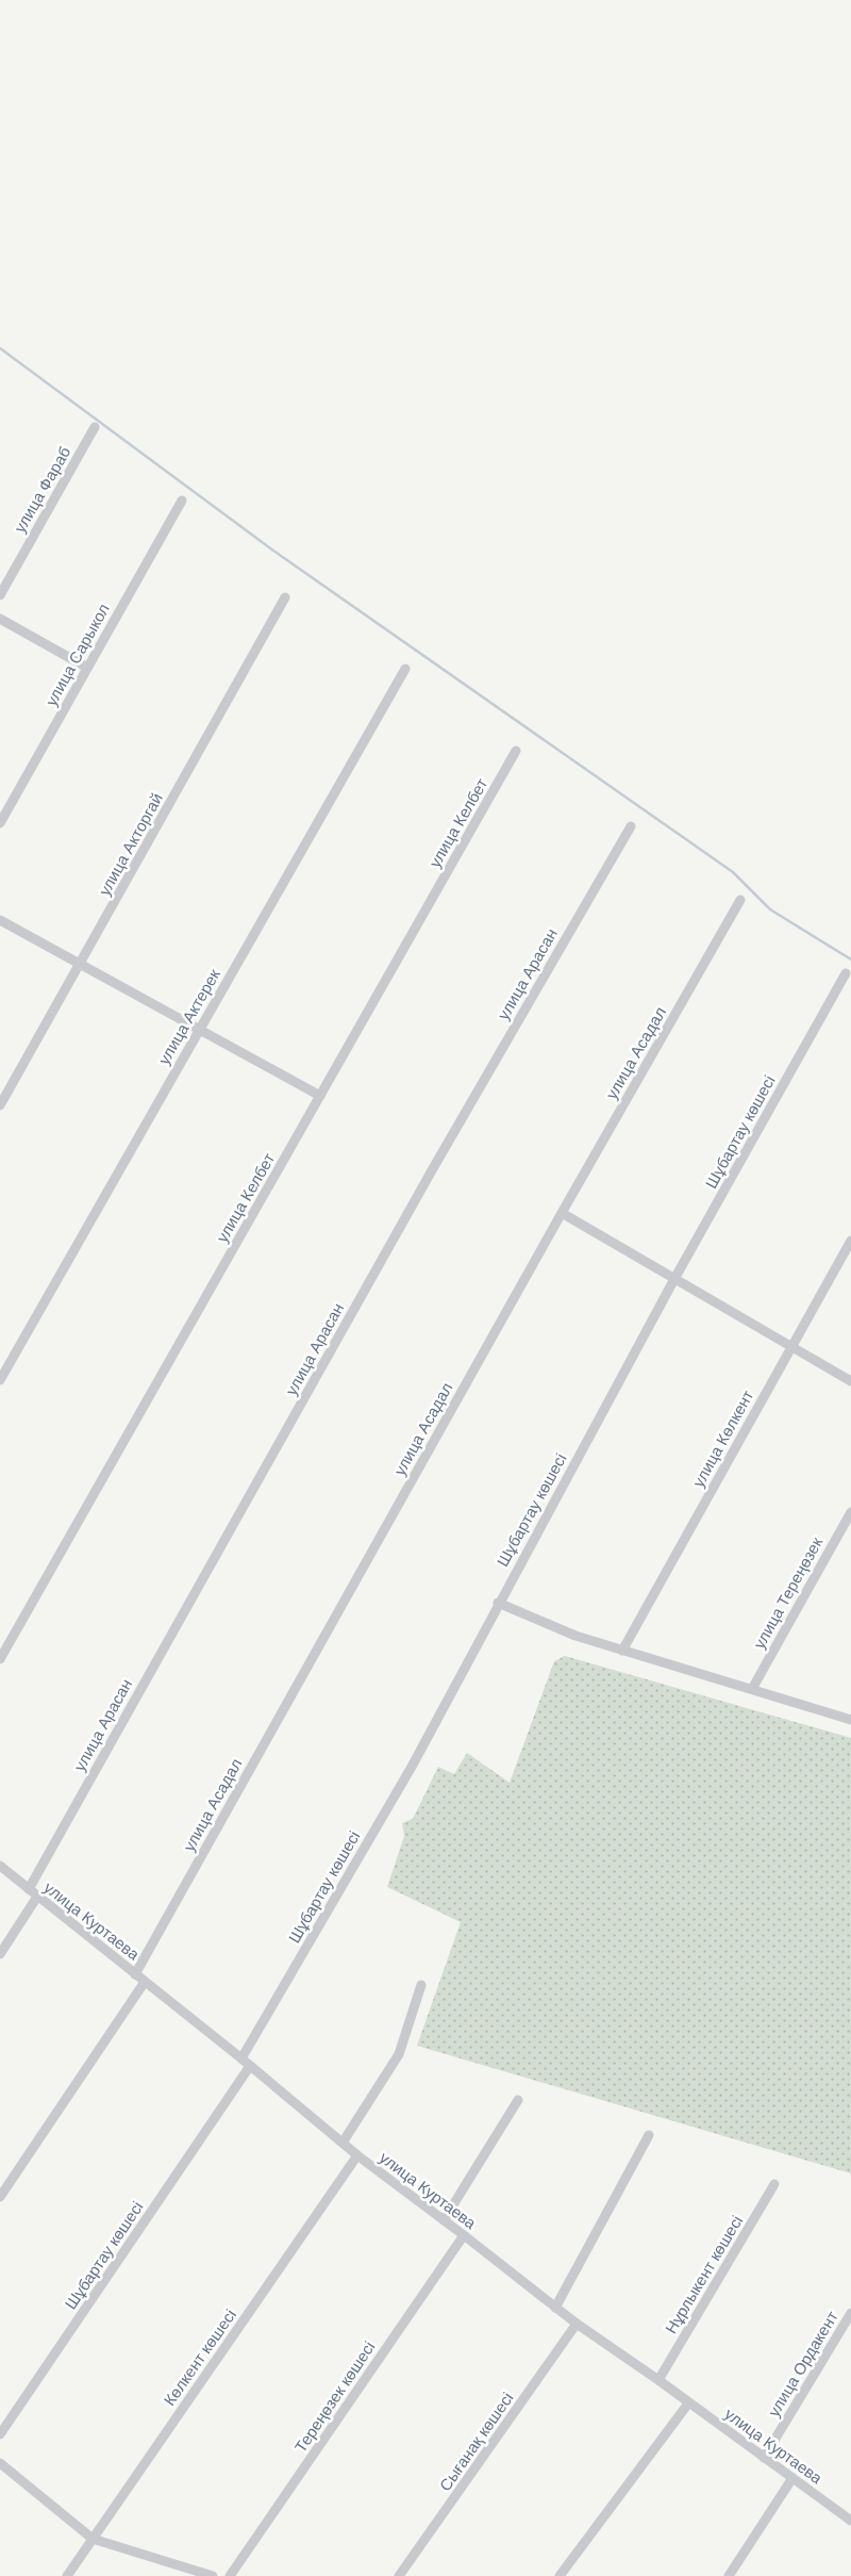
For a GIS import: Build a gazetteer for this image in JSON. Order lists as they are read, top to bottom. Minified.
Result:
{"streets":{"street":["улица Фараб","улица Сарыкол","улица Келбет","улица Акторгай","улица Арасан","улица Актерек","улица Асадал","Шұбартау көшесі","улица Көлкент","улица Тереңөзек","улица Куртаева","Нұрлыкент көшесі","Көлкент көшесі","улица Ордакент","Тереңөзек көшесі","Сығанақ көшесі"]},"crossings":[["улица Арасан","улица Куртаева"],["улица Асадал","улица Куртаева"],["Шұбартау көшесі","улица Куртаева"],["улица Куртаева","Нұрлыкент көшесі"],["улица Куртаева","Көлкент көшесі"],["улица Куртаева","улица Ордакент"],["улица Куртаева","Тереңөзек көшесі"],["улица Куртаева","Сығанақ көшесі"]]}
